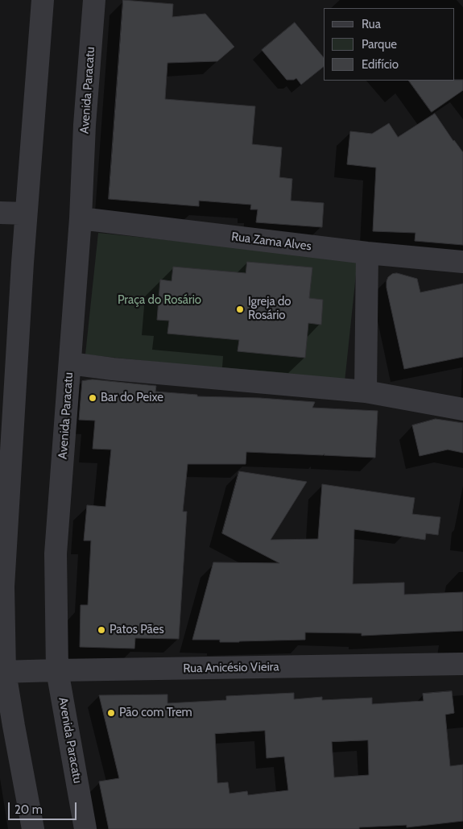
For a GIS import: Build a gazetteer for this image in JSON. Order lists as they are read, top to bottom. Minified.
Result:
{"streets":{"street":["Avenida Paracatu","Rua Zama Alves","Rua Anicésio Vieira"]},"crossings":[["Avenida Paracatu","Rua Zama Alves"],["Avenida Paracatu","Rua Anicésio Vieira"]],"parks":["Praça do Rosário"],"places":["Igreja do Rosário","Bar do Peixe","Patos Pães","Pão com Trem"],"legend":["Rua","Parque","Edifício"],"scale_bar":"20 m"}
